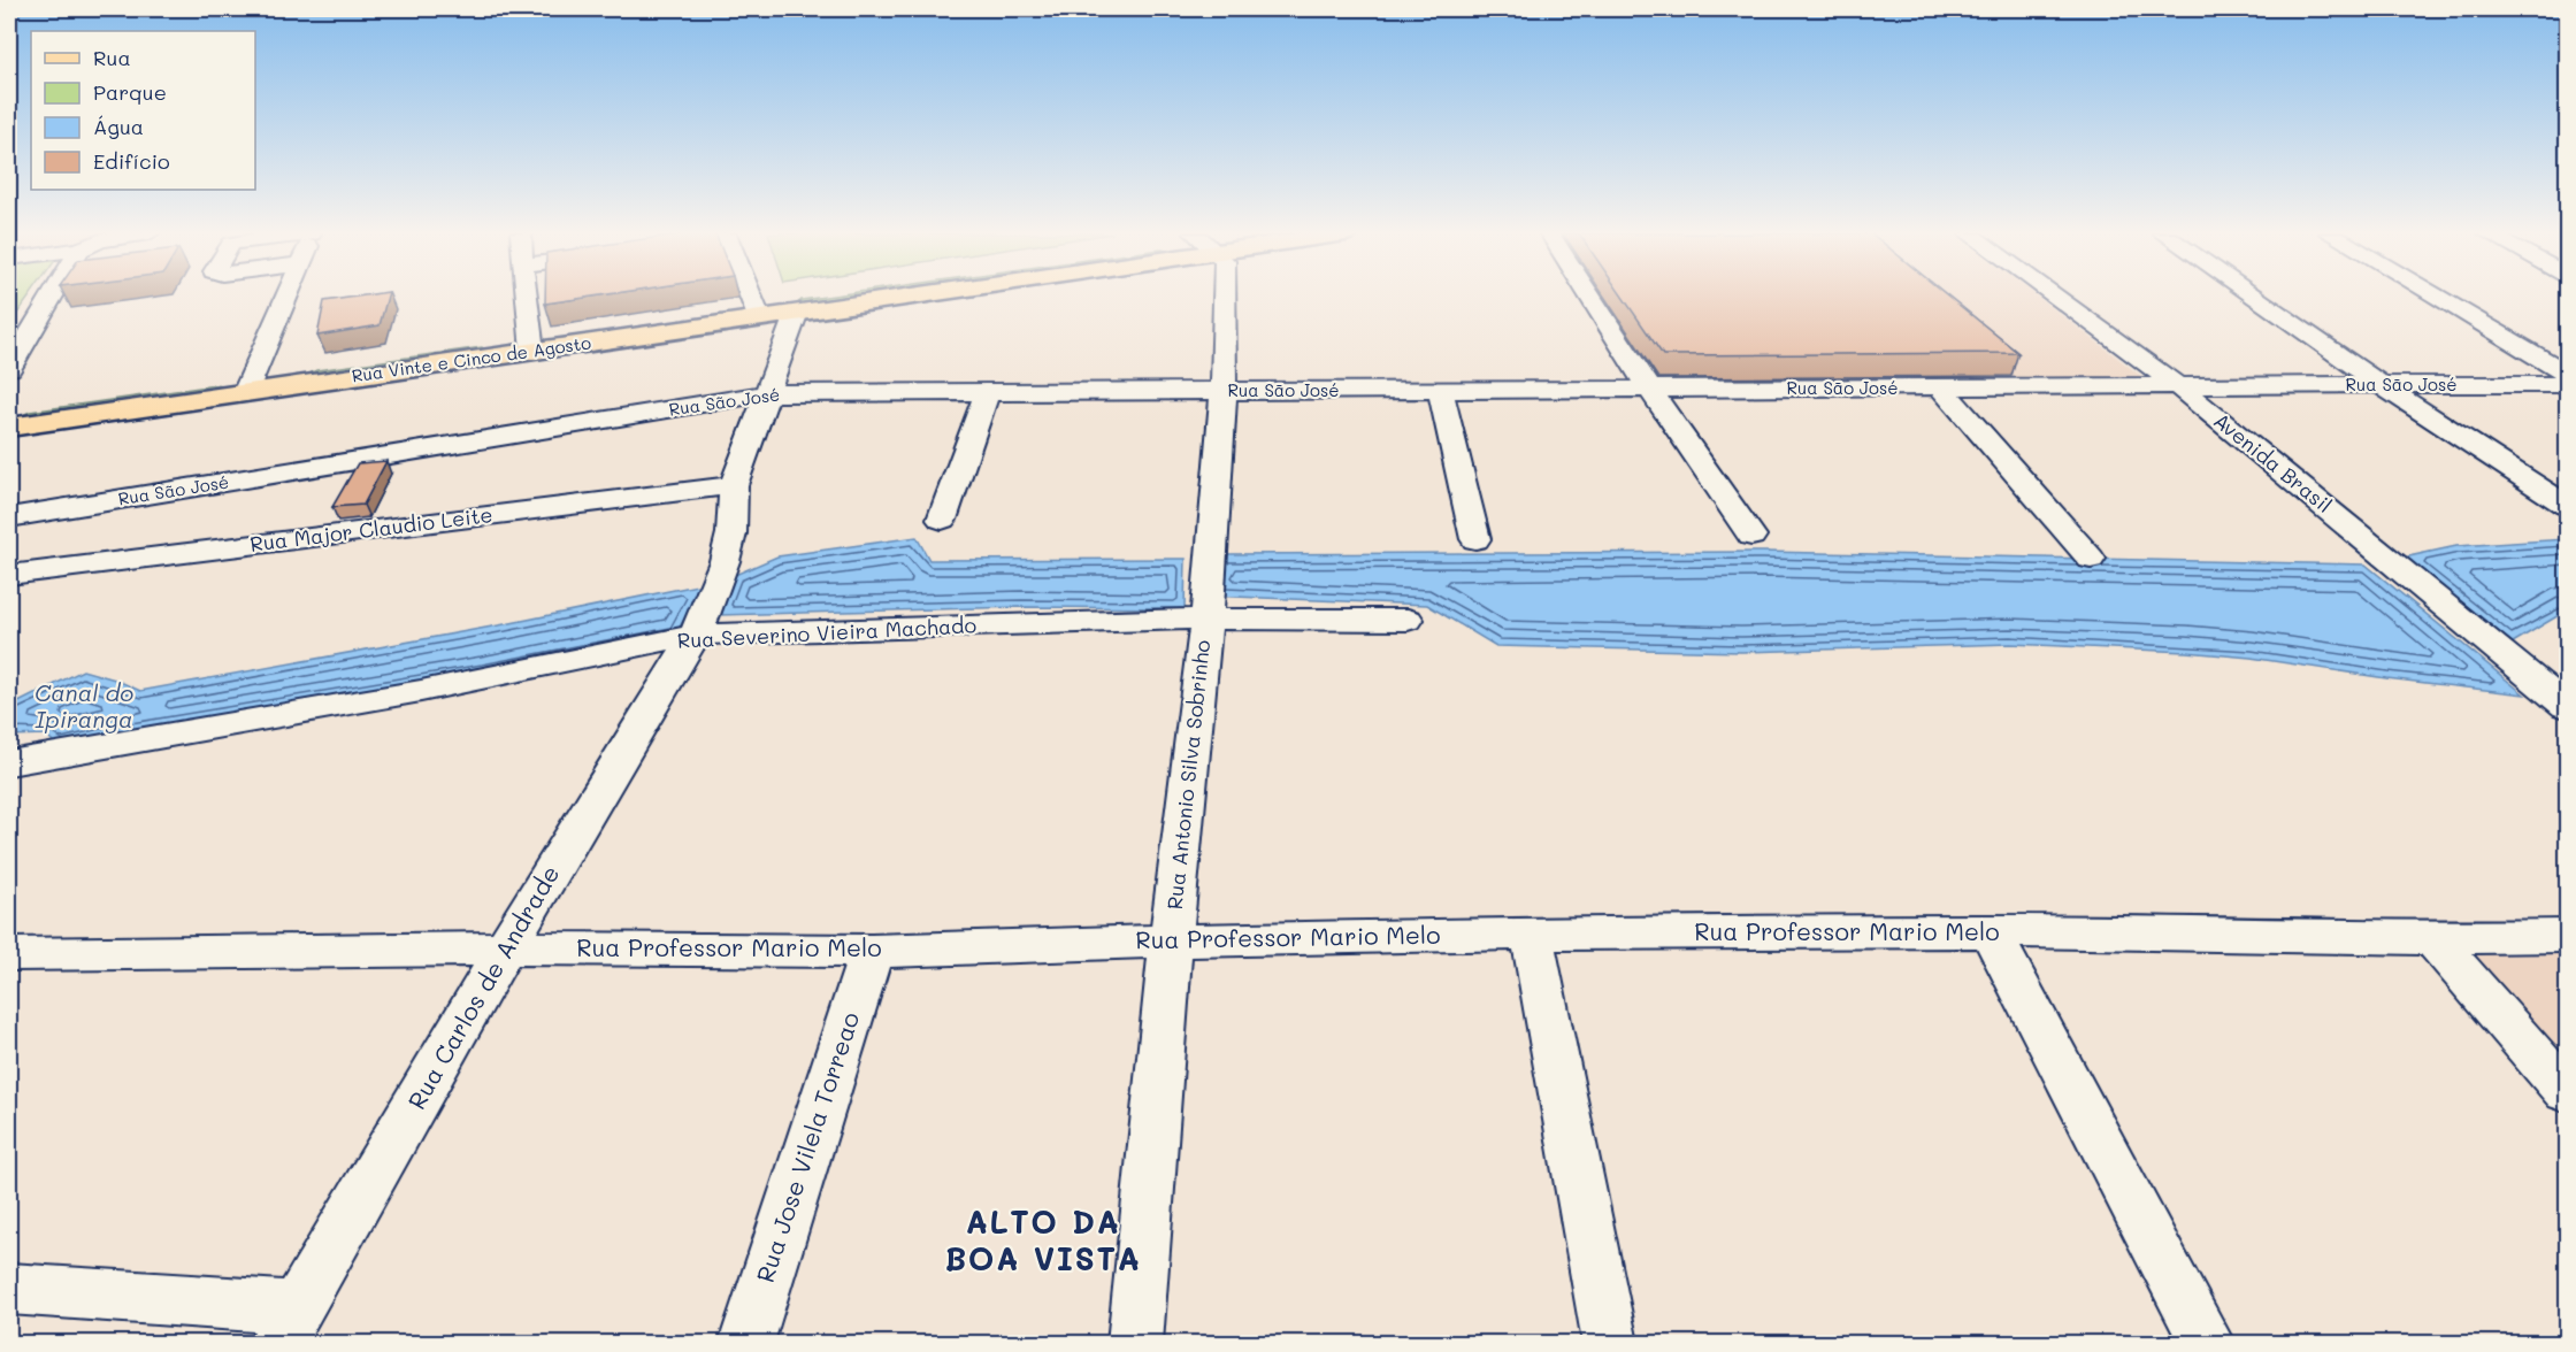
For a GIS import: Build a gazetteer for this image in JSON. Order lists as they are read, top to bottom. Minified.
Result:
{"streets":{"main road":["Rua Vinte e Cinco de Agosto"],"street":["Rua São José","Avenida Brasil","Rua Major Claudio Leite","Rua Severino Vieira Machado","Rua Antonio Silva Sobrinho","Rua Professor Mario Melo","Rua Carlos de Andrade","Rua Jose Vilela Torreao"]},"crossings":[["Rua Vinte e Cinco de Agosto","Rua Carlos de Andrade"],["Rua São José","Avenida Brasil"],["Rua São José","Rua Antonio Silva Sobrinho"],["Rua São José","Rua Carlos de Andrade"],["Rua Major Claudio Leite","Rua Carlos de Andrade"],["Rua Severino Vieira Machado","Rua Antonio Silva Sobrinho"],["Rua Severino Vieira Machado","Rua Carlos de Andrade"],["Rua Antonio Silva Sobrinho","Rua Professor Mario Melo"],["Rua Professor Mario Melo","Rua Carlos de Andrade"],["Rua Professor Mario Melo","Rua Jose Vilela Torreao"]],"districts":["ALTO DA BOA VISTA"],"water":["Canal do Ipiranga"],"legend":["Rua","Parque","Água","Edifício"]}
